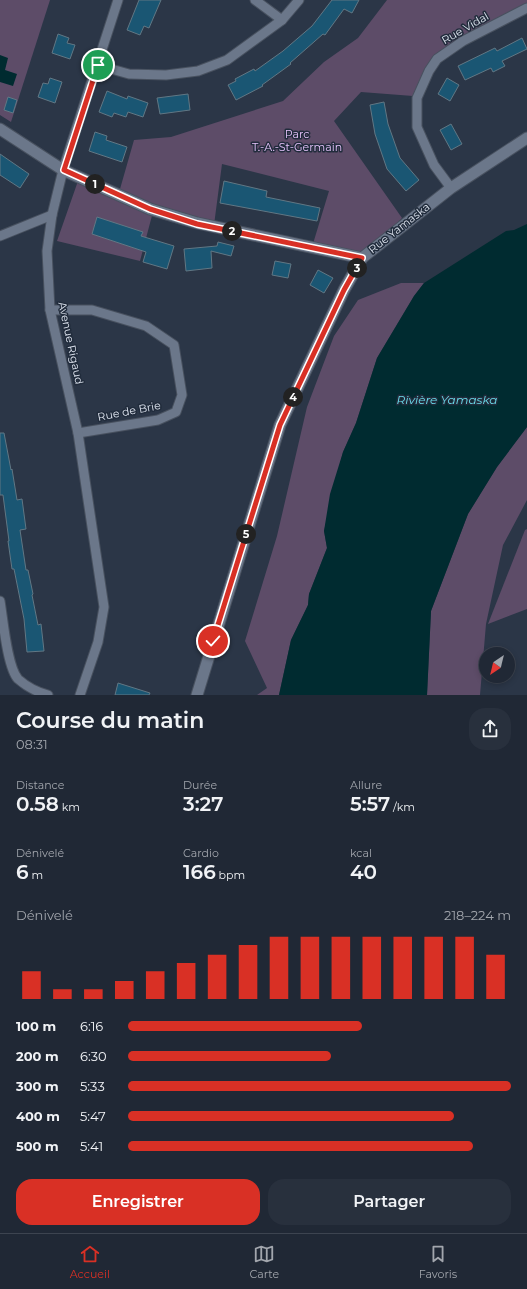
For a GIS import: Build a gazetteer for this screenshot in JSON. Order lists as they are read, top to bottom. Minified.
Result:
{"streets":{"street":["Rue Vidal","Rue Yamaska","Avenue Rigaud","Rue de Brie"]},"crossings":[["Rue Vidal","Rue Yamaska"],["Avenue Rigaud","Rue de Brie"]],"water":["Rivière Yamaska"],"parks":["Parc T.-A.-St-Germain"],"north":"bottom left","page":{"pins":["1","2","3","4","5"],"heading":["Course du matin","08:31"],"stats":[["Distance","0.58 km"],["Durée","3:27"],["Allure","5:57 /km"],["Dénivelé","6 m"],["Cardio","166 bpm"],["kcal","40"]],"chart":["Dénivelé","218–224 m"],"list":[{"name":"100 m","note":"6:16"},{"name":"200 m","note":"6:30"},{"name":"300 m","note":"5:33"},{"name":"400 m","note":"5:47"},{"name":"500 m","note":"5:41"}],"buttons":["Enregistrer","Partager"],"tabs":["Accueil","Carte","Favoris"]}}
